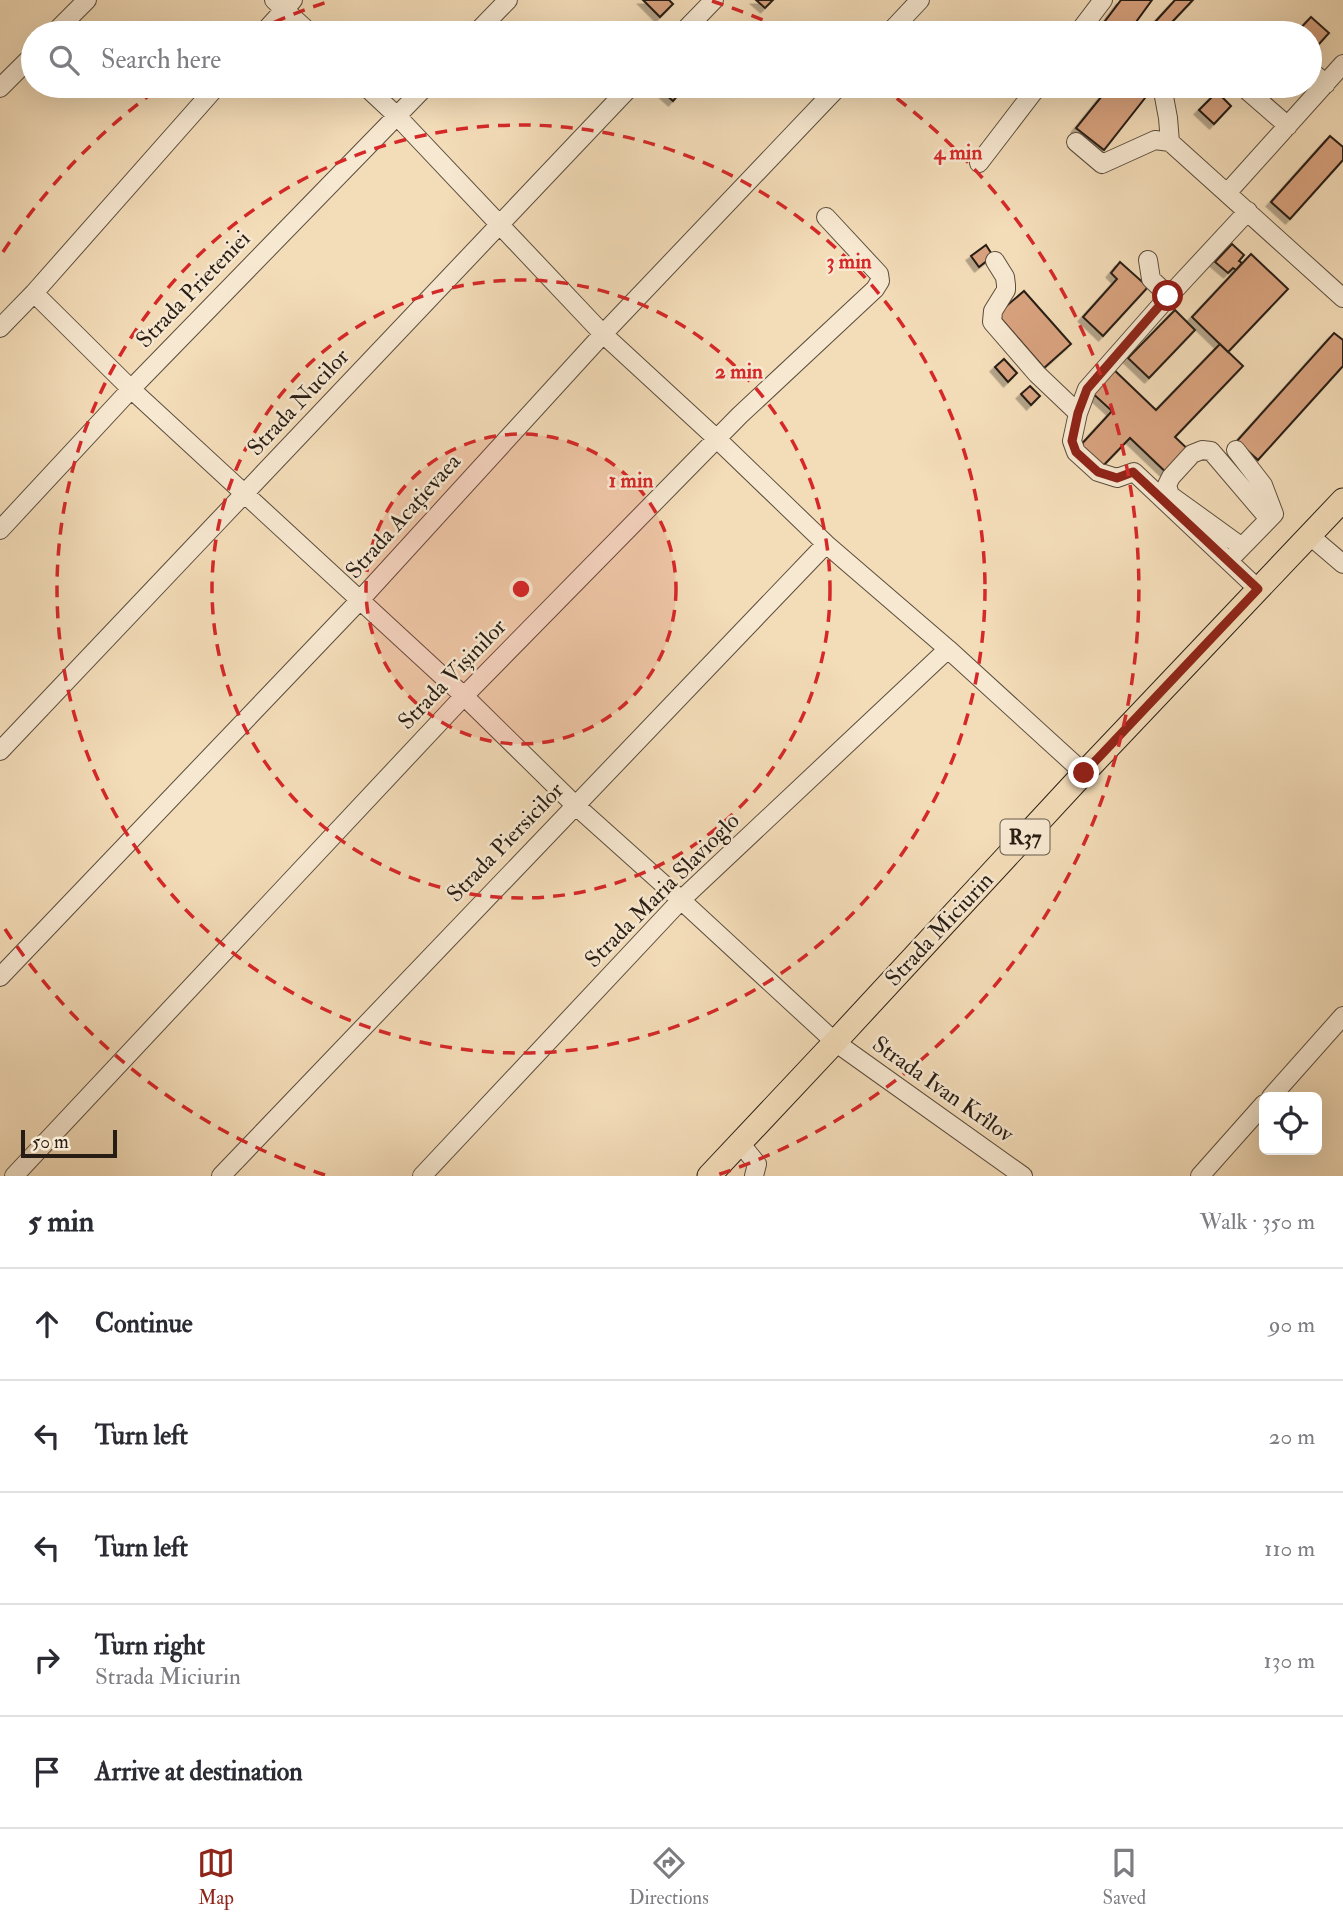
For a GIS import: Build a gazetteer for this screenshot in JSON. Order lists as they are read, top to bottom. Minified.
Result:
{"streets":{"main road":["R37","Strada Miciurin"],"street":["Strada Prieteniei","Strada Nucilor","Strada Acațievaea","Strada Vișinilor","Strada Piersicilor","Strada Maria Slavioglo","Strada Ivan Krîlov"]},"crossings":[["Strada Prieteniei","Strada Ivan Krîlov"],["Strada Nucilor","Strada Ivan Krîlov"],["Strada Acațievaea","Strada Ivan Krîlov"],["Strada Vișinilor","Strada Ivan Krîlov"],["Strada Piersicilor","Strada Ivan Krîlov"],["Strada Maria Slavioglo","Strada Ivan Krîlov"],["Strada Miciurin","Strada Ivan Krîlov"]],"scale_bar":"50 m","page":{"search":"Search here","scale":"50 m","heading":["5 min","Walk · 350 m"],"list":[["Continue","90 m"],["Turn left","20 m"],["Turn left","110 m"],["Turn right","Strada Miciurin","130 m"],"Arrive at destination"],"nav":["Map","Directions","Saved"]},"rings":["4 min","3 min","2 min","1 min"]}
